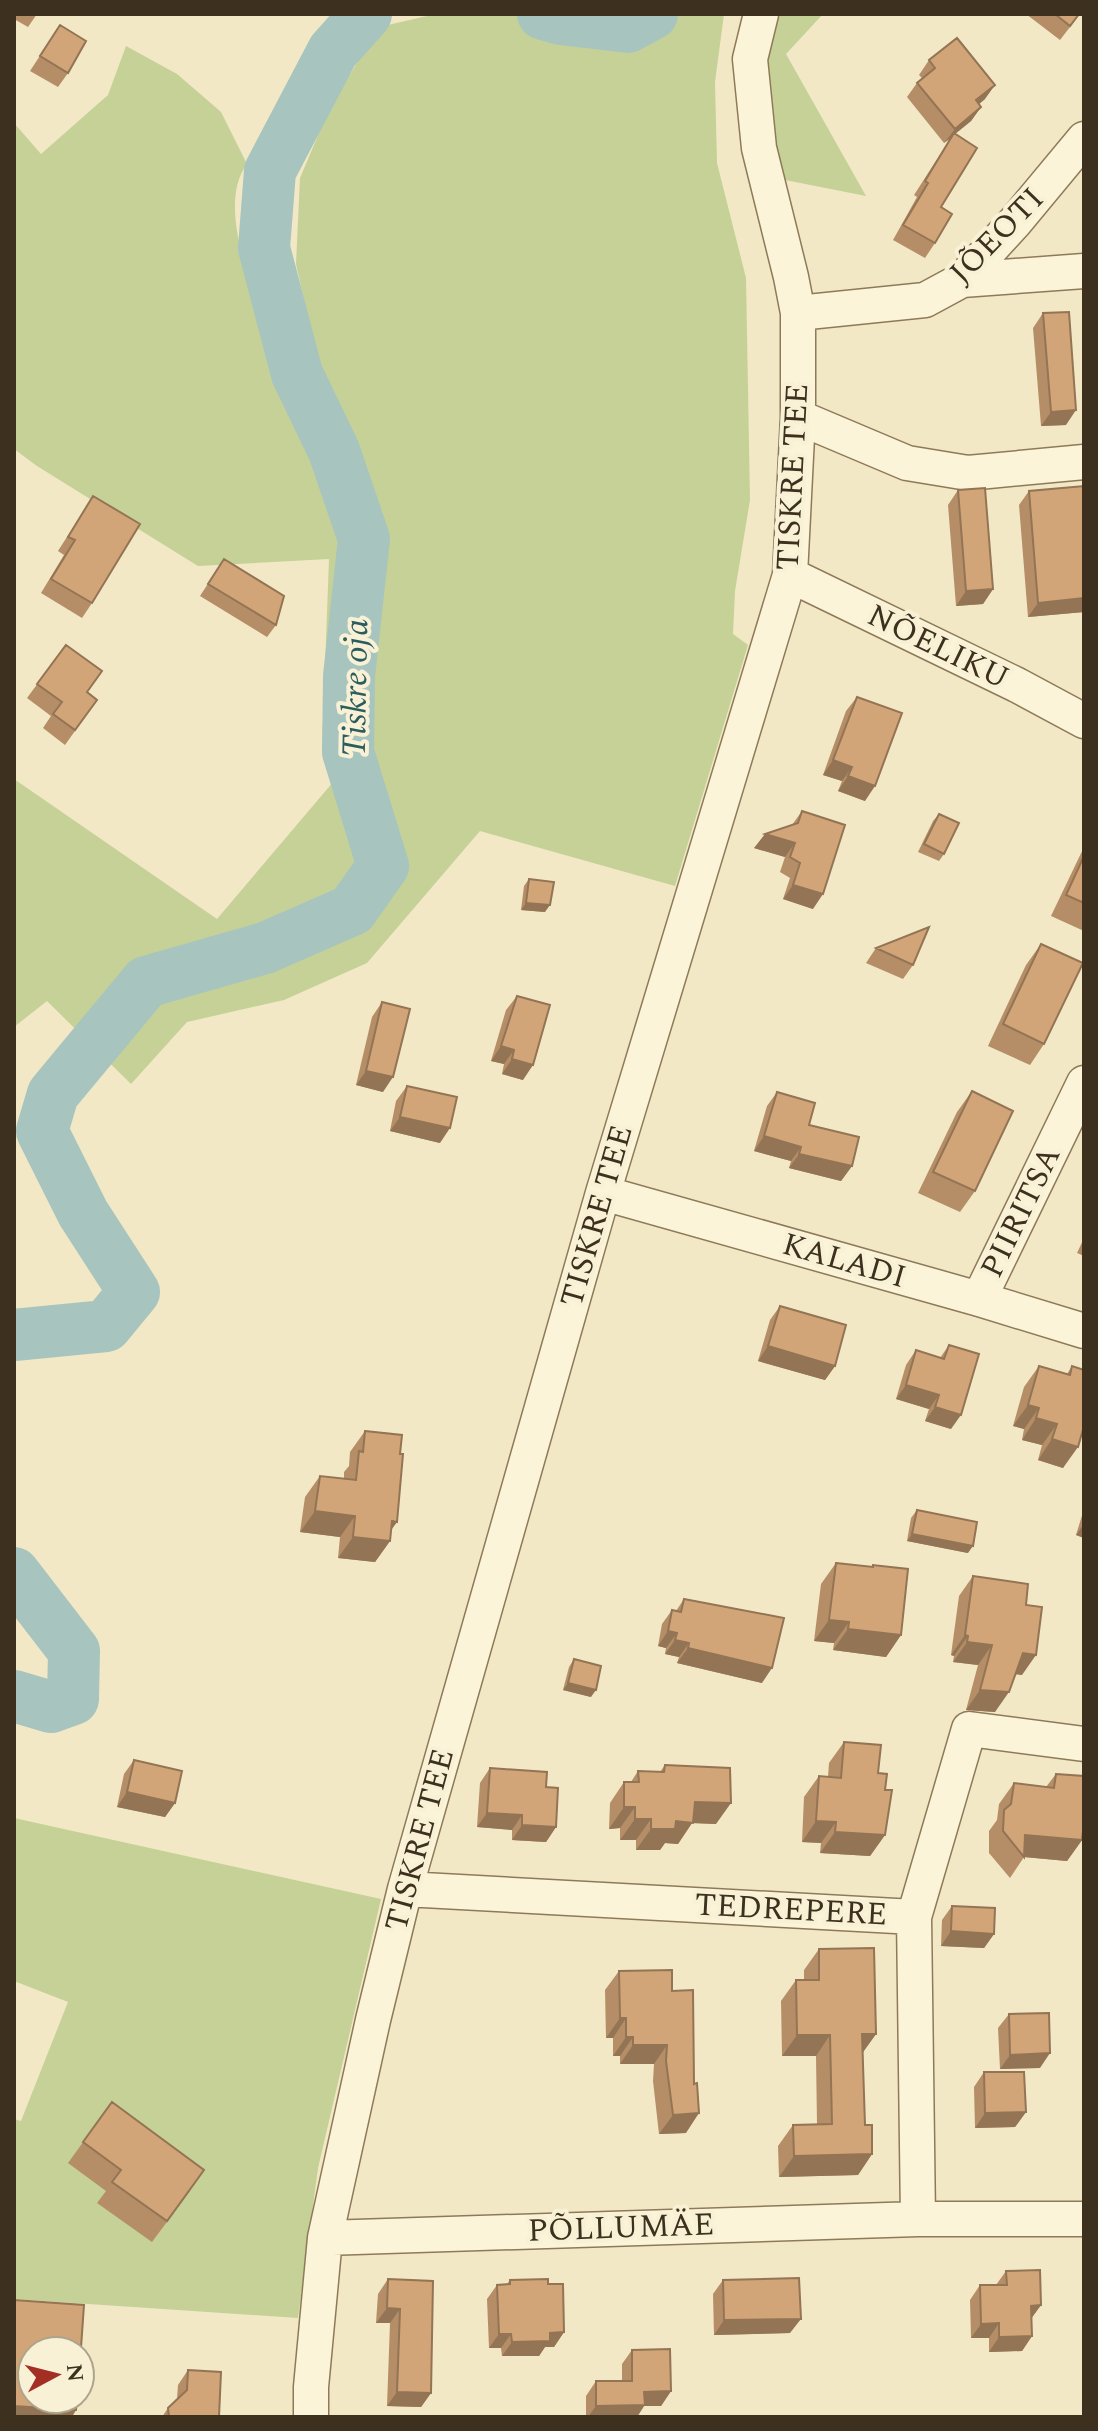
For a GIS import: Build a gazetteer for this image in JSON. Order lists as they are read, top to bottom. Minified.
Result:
{"streets":{"street":["JÕEOTI","TISKRE TEE","NÕELIKU","PIIRITSA","KALADI","TEDREPERE","PÕLLUMÄE"]},"crossings":[["JÕEOTI","TISKRE TEE"],["TISKRE TEE","NÕELIKU"],["TISKRE TEE","KALADI"],["TISKRE TEE","TEDREPERE"],["TISKRE TEE","PÕLLUMÄE"],["PIIRITSA","KALADI"]],"water":["Tiskre oja"],"north":"right"}
